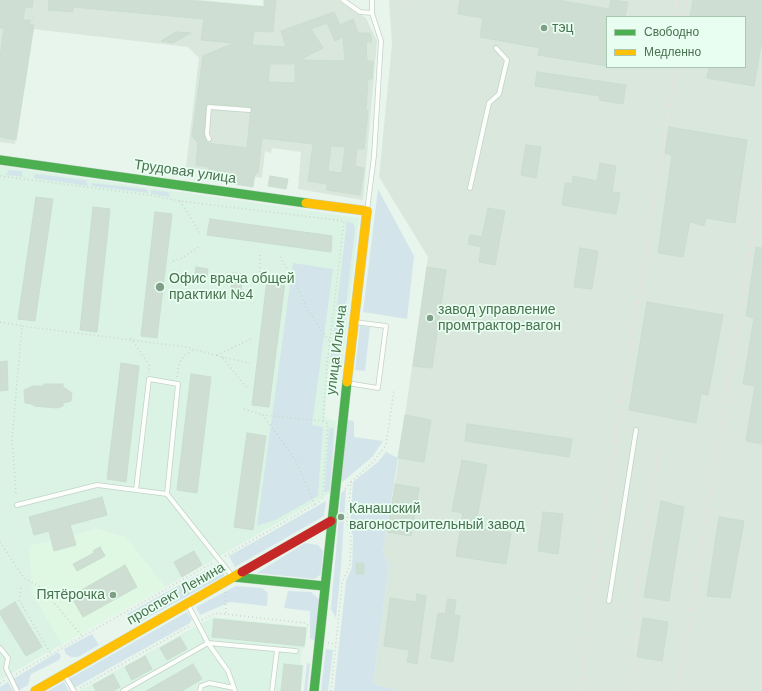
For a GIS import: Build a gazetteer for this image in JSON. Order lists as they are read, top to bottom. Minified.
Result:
{"streets":{"street":["Трудовая улица","улица Ильича","проспект Ленина"]},"crossings":[["Трудовая улица","улица Ильича"],["улица Ильича","проспект Ленина"]],"places":["тэц","Офис врача общей практики №4","завод управление промтрактор-вагон","Канашский вагоностроительный завод","Пятёрочка"],"legend":["Свободно","Медленно"]}
